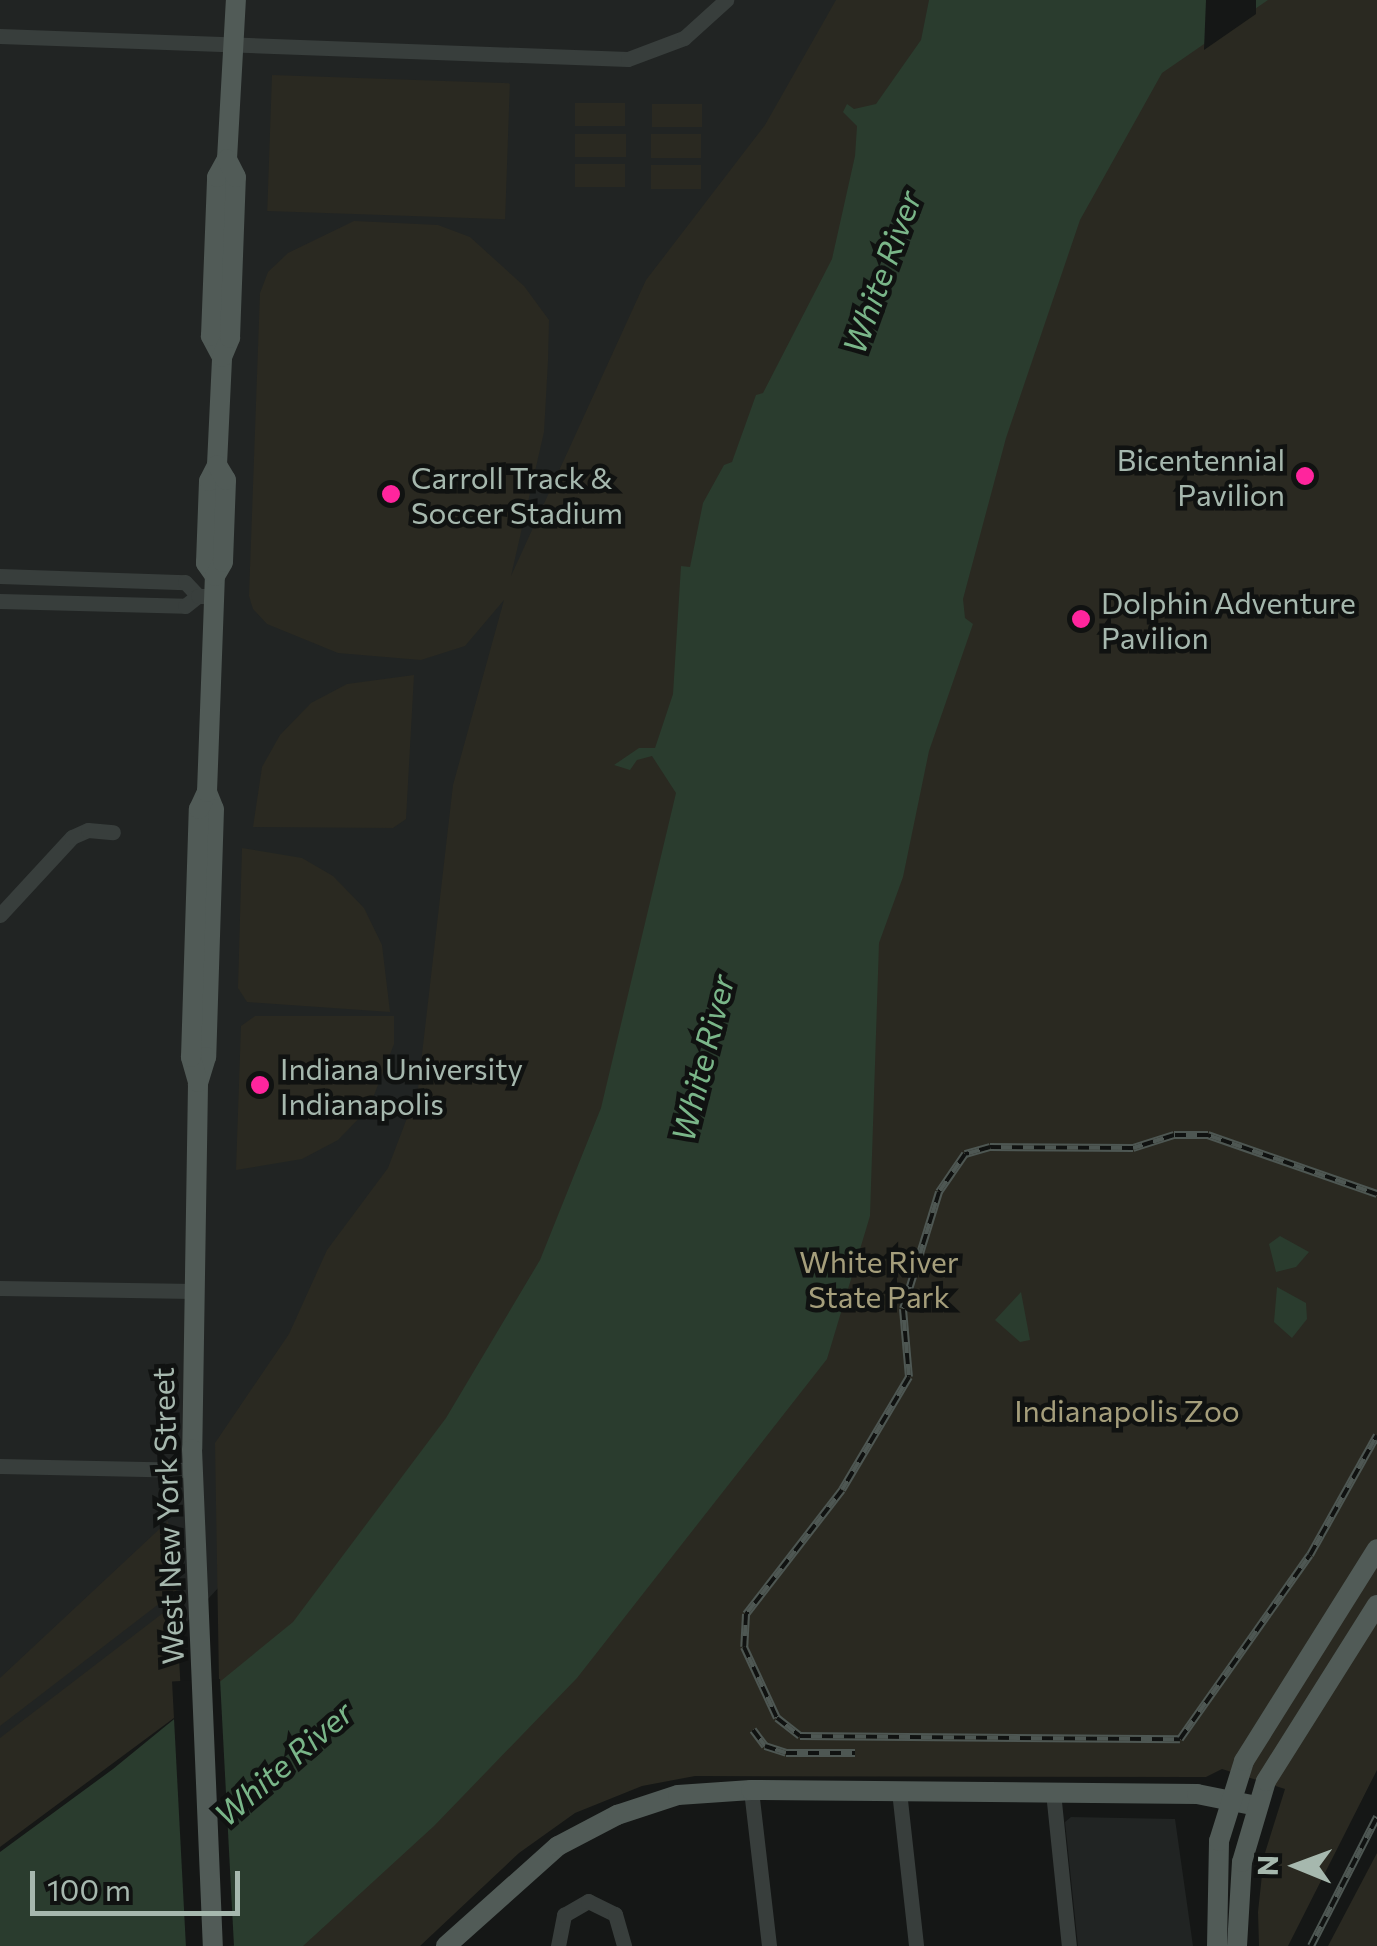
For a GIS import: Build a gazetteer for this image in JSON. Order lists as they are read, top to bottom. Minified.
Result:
{"streets":{"main road":["West New York Street"]},"water":["White River"],"parks":["White River State Park","Indianapolis Zoo"],"places":["Bicentennial Pavilion","Carroll Track & Soccer Stadium","Dolphin Adventure Pavilion","Indiana University Indianapolis"],"scale_bar":"100 m","north":"left"}
